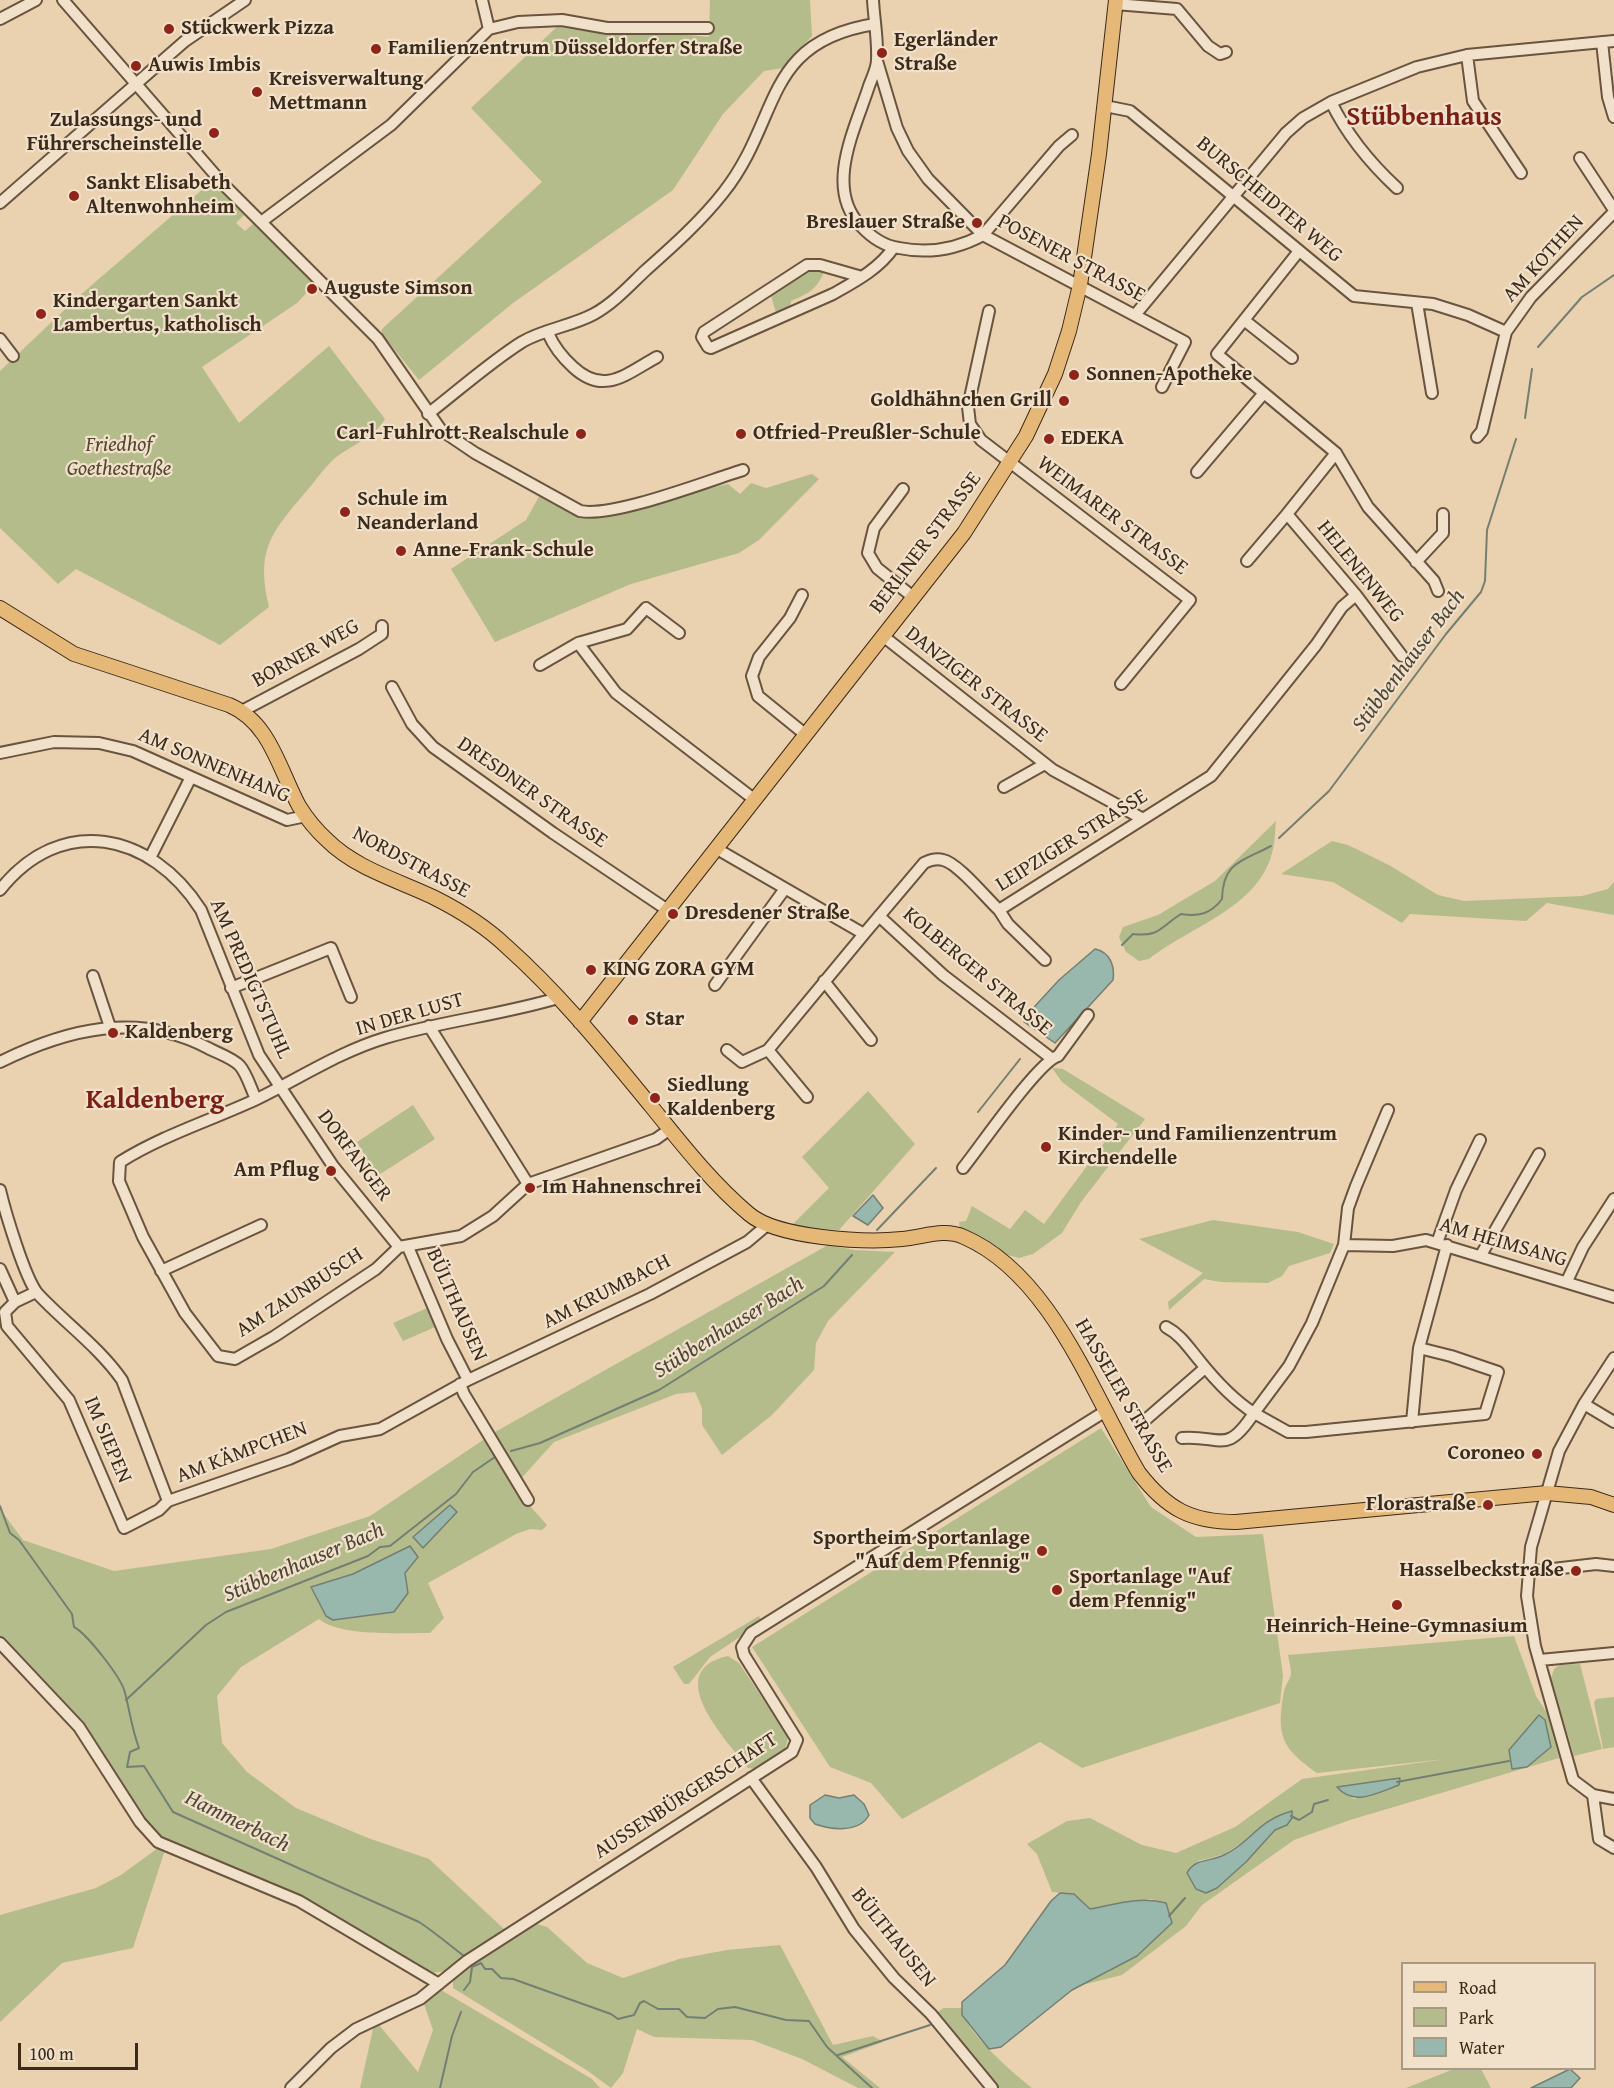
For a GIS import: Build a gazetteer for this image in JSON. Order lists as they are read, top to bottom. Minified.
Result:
{"streets":{"main road":["BERLINER STRASSE","NORDSTRASSE","HASSELER STRASSE"],"street":["BURSCHEIDTER WEG","POSENER STRASSE","AM KOTHEN","WEIMARER STRASSE","HELENENWEG","BORNER WEG","DANZIGER STRASSE","AM SONNENHANG","DRESDNER STRASSE","LEIPZIGER STRASSE","KOLBERGER STRASSE","AM PREDIGTSTUHL","IN DER LUST","DORFANGER","AM HEIMSANG","AM KRUMBACH","AM ZAUNBUSCH","BÜLTHAUSEN","IM SIEPEN","AM KÄMPCHEN","AUSSENBÜRGERSCHAFT"]},"crossings":[["BURSCHEIDTER WEG","AM KOTHEN"],["BURSCHEIDTER WEG","BERLINER STRASSE"],["POSENER STRASSE","BERLINER STRASSE"],["WEIMARER STRASSE","BERLINER STRASSE"],["BERLINER STRASSE","DANZIGER STRASSE"],["BERLINER STRASSE","DRESDNER STRASSE"],["BERLINER STRASSE","NORDSTRASSE"],["HELENENWEG","LEIPZIGER STRASSE"],["BORNER WEG","NORDSTRASSE"],["DANZIGER STRASSE","LEIPZIGER STRASSE"],["AM SONNENHANG","NORDSTRASSE"],["LEIPZIGER STRASSE","KOLBERGER STRASSE"],["NORDSTRASSE","IN DER LUST"],["NORDSTRASSE","AM KRUMBACH"],["NORDSTRASSE","HASSELER STRASSE"],["AM PREDIGTSTUHL","IN DER LUST"],["AM PREDIGTSTUHL","DORFANGER"],["AM PREDIGTSTUHL","AM ZAUNBUSCH"],["IN DER LUST","DORFANGER"],["IN DER LUST","AM ZAUNBUSCH"],["DORFANGER","AM ZAUNBUSCH"],["DORFANGER","BÜLTHAUSEN"],["AM KRUMBACH","BÜLTHAUSEN"],["AM KRUMBACH","HASSELER STRASSE"],["AM KRUMBACH","AM KÄMPCHEN"],["AM ZAUNBUSCH","BÜLTHAUSEN"],["BÜLTHAUSEN","AM KÄMPCHEN"],["BÜLTHAUSEN","AUSSENBÜRGERSCHAFT"],["HASSELER STRASSE","AUSSENBÜRGERSCHAFT"],["IM SIEPEN","AM KÄMPCHEN"]],"districts":["Stübbenhaus","Kaldenberg"],"water":["Stübbenhauser Bach","Hammerbach"],"parks":["Friedhof Goethestraße"],"places":["Stückwerk Pizza","Familienzentrum Düsseldorfer Straße","Egerländer Straße","Auwis Imbis","Kreisverwaltung Mettmann","Zulassungs- und Führerscheinstelle","Sankt Elisabeth Altenwohnheim","Breslauer Straße","Auguste Simson","Kindergarten Sankt Lambertus, katholisch","Sonnen-Apotheke","Goldhähnchen Grill","Carl-Fuhlrott-Realschule","Otfried-Preußler-Schule","EDEKA","Schule im Neanderland","Anne-Frank-Schule","Dresdener Straße","KING ZORA GYM","Star","Kaldenberg","Siedlung Kaldenberg","Kinder- und Familienzentrum Kirchendelle","Am Pflug","Im Hahnenschrei","Coroneo","Florastraße","Sportheim Sportanlage \"Auf dem Pfennig\"","Hasselbeckstraße","Sportanlage \"Auf dem Pfennig\"","Heinrich-Heine-Gymnasium"],"legend":["Road","Park","Water"],"scale_bar":"100 m"}
